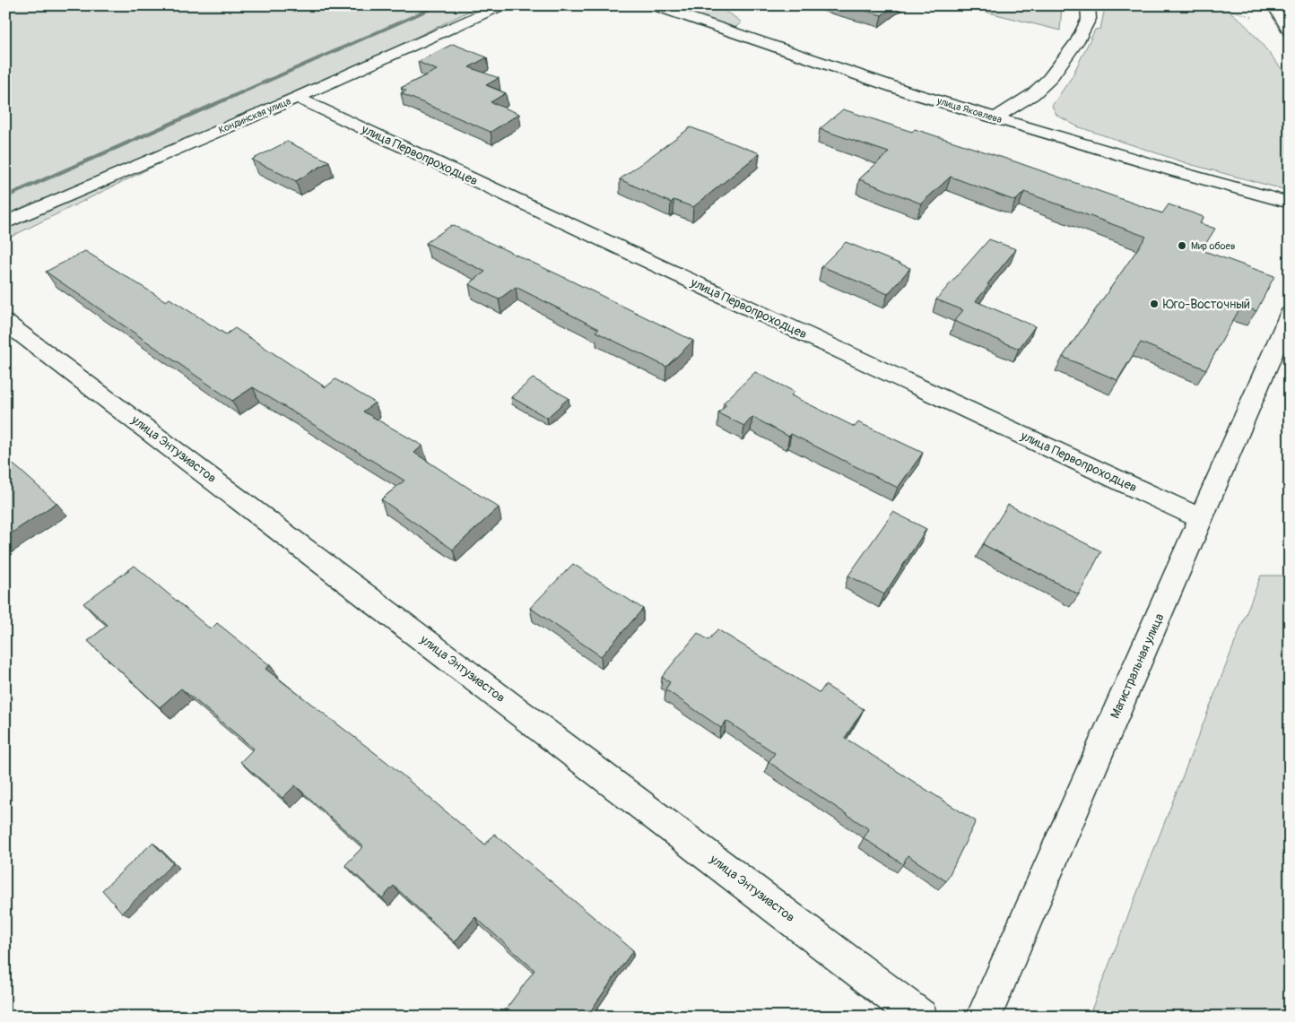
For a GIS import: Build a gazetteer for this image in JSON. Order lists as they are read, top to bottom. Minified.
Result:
{"streets":{"street":["улица Яковлева","Кондинская улица","улица Первопроходцев","улица Энтузиастов","Магистральная улица"]},"crossings":[["Кондинская улица","улица Первопроходцев"],["улица Первопроходцев","Магистральная улица"]],"places":["Мир обоев","Юго-Восточный"]}
